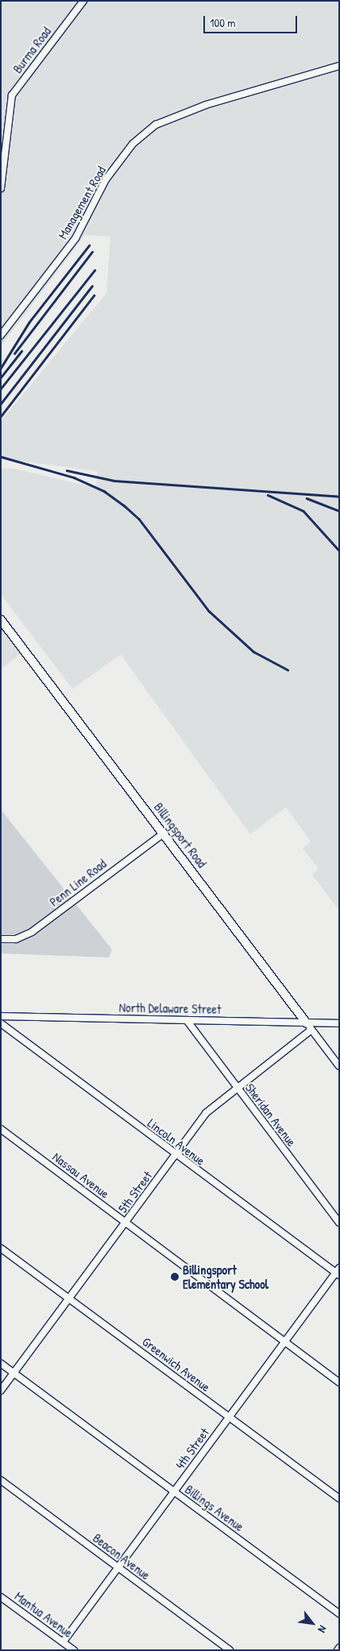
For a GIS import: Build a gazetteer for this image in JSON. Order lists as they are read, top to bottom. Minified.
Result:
{"streets":{"street":["Burma Road","Management Road","Billingsport Road","Penn Line Road","North Delaware Street","Sheridan Avenue","Lincoln Avenue","Nassau Avenue","5th Street","Greenwich Avenue","4th Street","Billings Avenue","Beacon Avenue","Mantua Avenue"]},"crossings":[["Billingsport Road","Penn Line Road"],["Billingsport Road","North Delaware Street"],["Billingsport Road","5th Street"],["North Delaware Street","Sheridan Avenue"],["North Delaware Street","5th Street"],["Sheridan Avenue","5th Street"],["Lincoln Avenue","5th Street"],["Lincoln Avenue","4th Street"],["Nassau Avenue","5th Street"],["Nassau Avenue","4th Street"],["5th Street","Greenwich Avenue"],["5th Street","Billings Avenue"],["Greenwich Avenue","4th Street"],["4th Street","Billings Avenue"],["4th Street","Beacon Avenue"],["4th Street","Mantua Avenue"]],"places":["Billingsport Elementary School"],"scale_bar":"100 m","north":"bottom right"}
